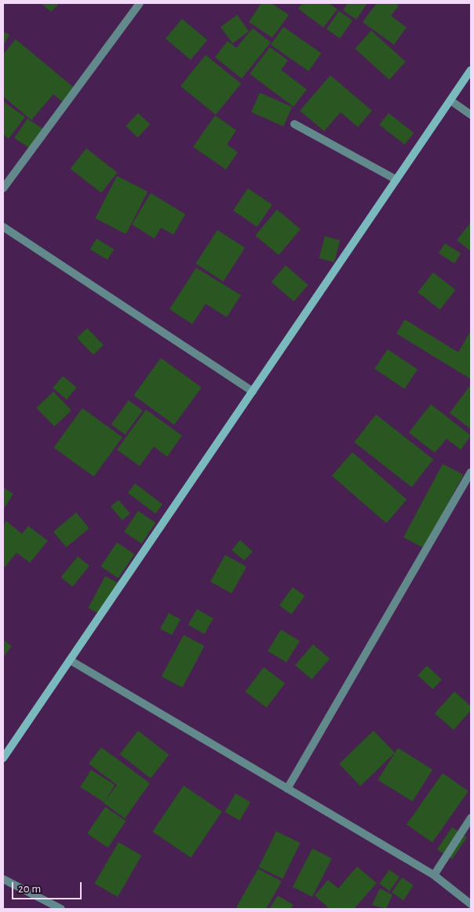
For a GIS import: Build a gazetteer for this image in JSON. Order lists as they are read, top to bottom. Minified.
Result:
{"scale_bar":"20 m"}
